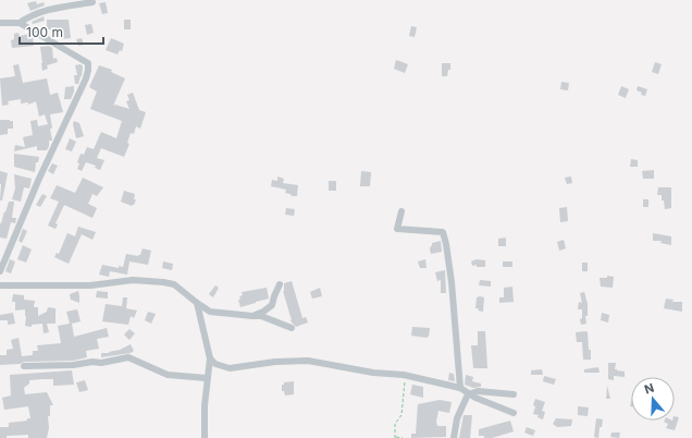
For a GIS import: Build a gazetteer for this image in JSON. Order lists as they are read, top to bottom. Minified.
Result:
{"scale_bar":"100 m","north":"top"}
